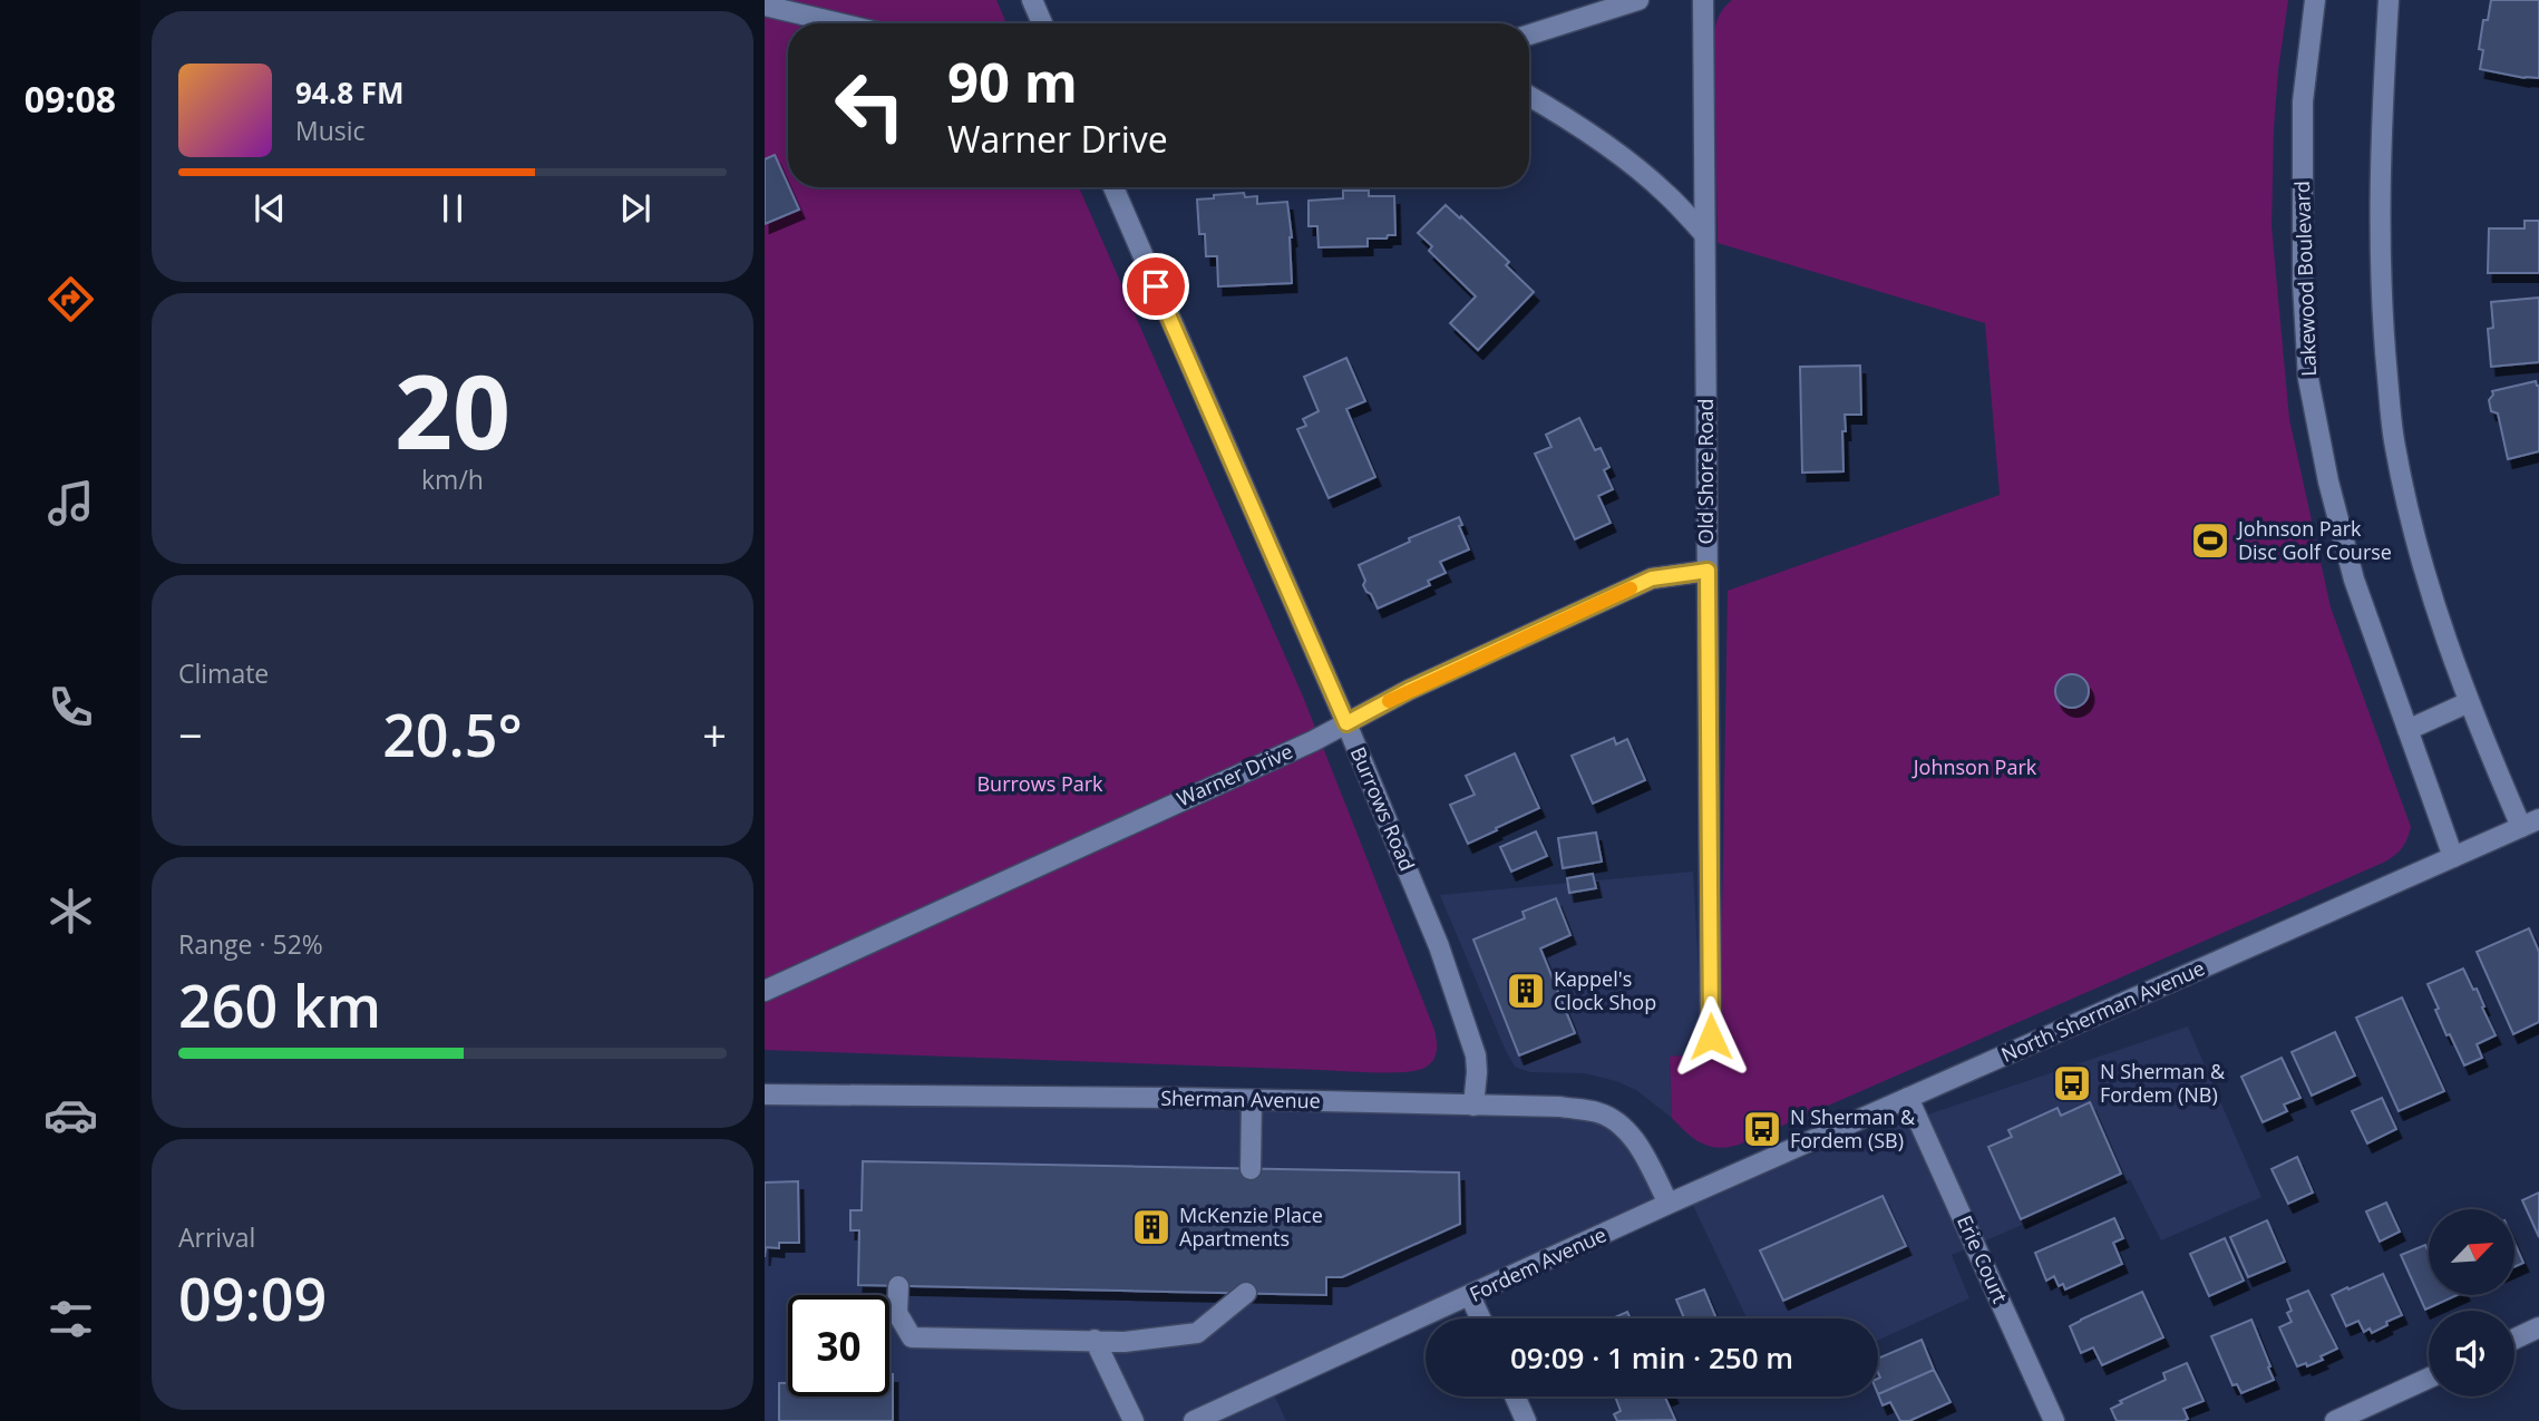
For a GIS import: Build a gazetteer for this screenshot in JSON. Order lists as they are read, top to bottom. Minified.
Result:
{"streets":{"street":["Lakewood Boulevard","Old Shore Road","Warner Drive","Burrows Road","North Sherman Avenue","Sherman Avenue","Erie Court","Fordem Avenue"]},"crossings":[["Lakewood Boulevard","North Sherman Avenue"],["Old Shore Road","Warner Drive"],["Warner Drive","Burrows Road"],["Burrows Road","Sherman Avenue"],["North Sherman Avenue","Sherman Avenue"],["North Sherman Avenue","Erie Court"],["North Sherman Avenue","Fordem Avenue"],["Sherman Avenue","Fordem Avenue"]],"parks":["Johnson Park","Burrows Park"],"places":{"sports":["Johnson Park Disc Golf Course"],"building":["Kappel's Clock Shop","McKenzie Place Apartments"],"bus stop":["N Sherman & Fordem (NB)","N Sherman & Fordem (SB)"]},"north":"top right","page":{"tabs":"09:08","turn":["90 m","Warner Drive"],"song":["94.8 FM","Music"],"tile":[["20","km/h"],"Climate",["Range · 52%","260 km"],["Arrival","09:09"]],"heat":["−","20.5°","+"],"limit":"30","trip":"09:09 · 1 min · 250 m"}}
